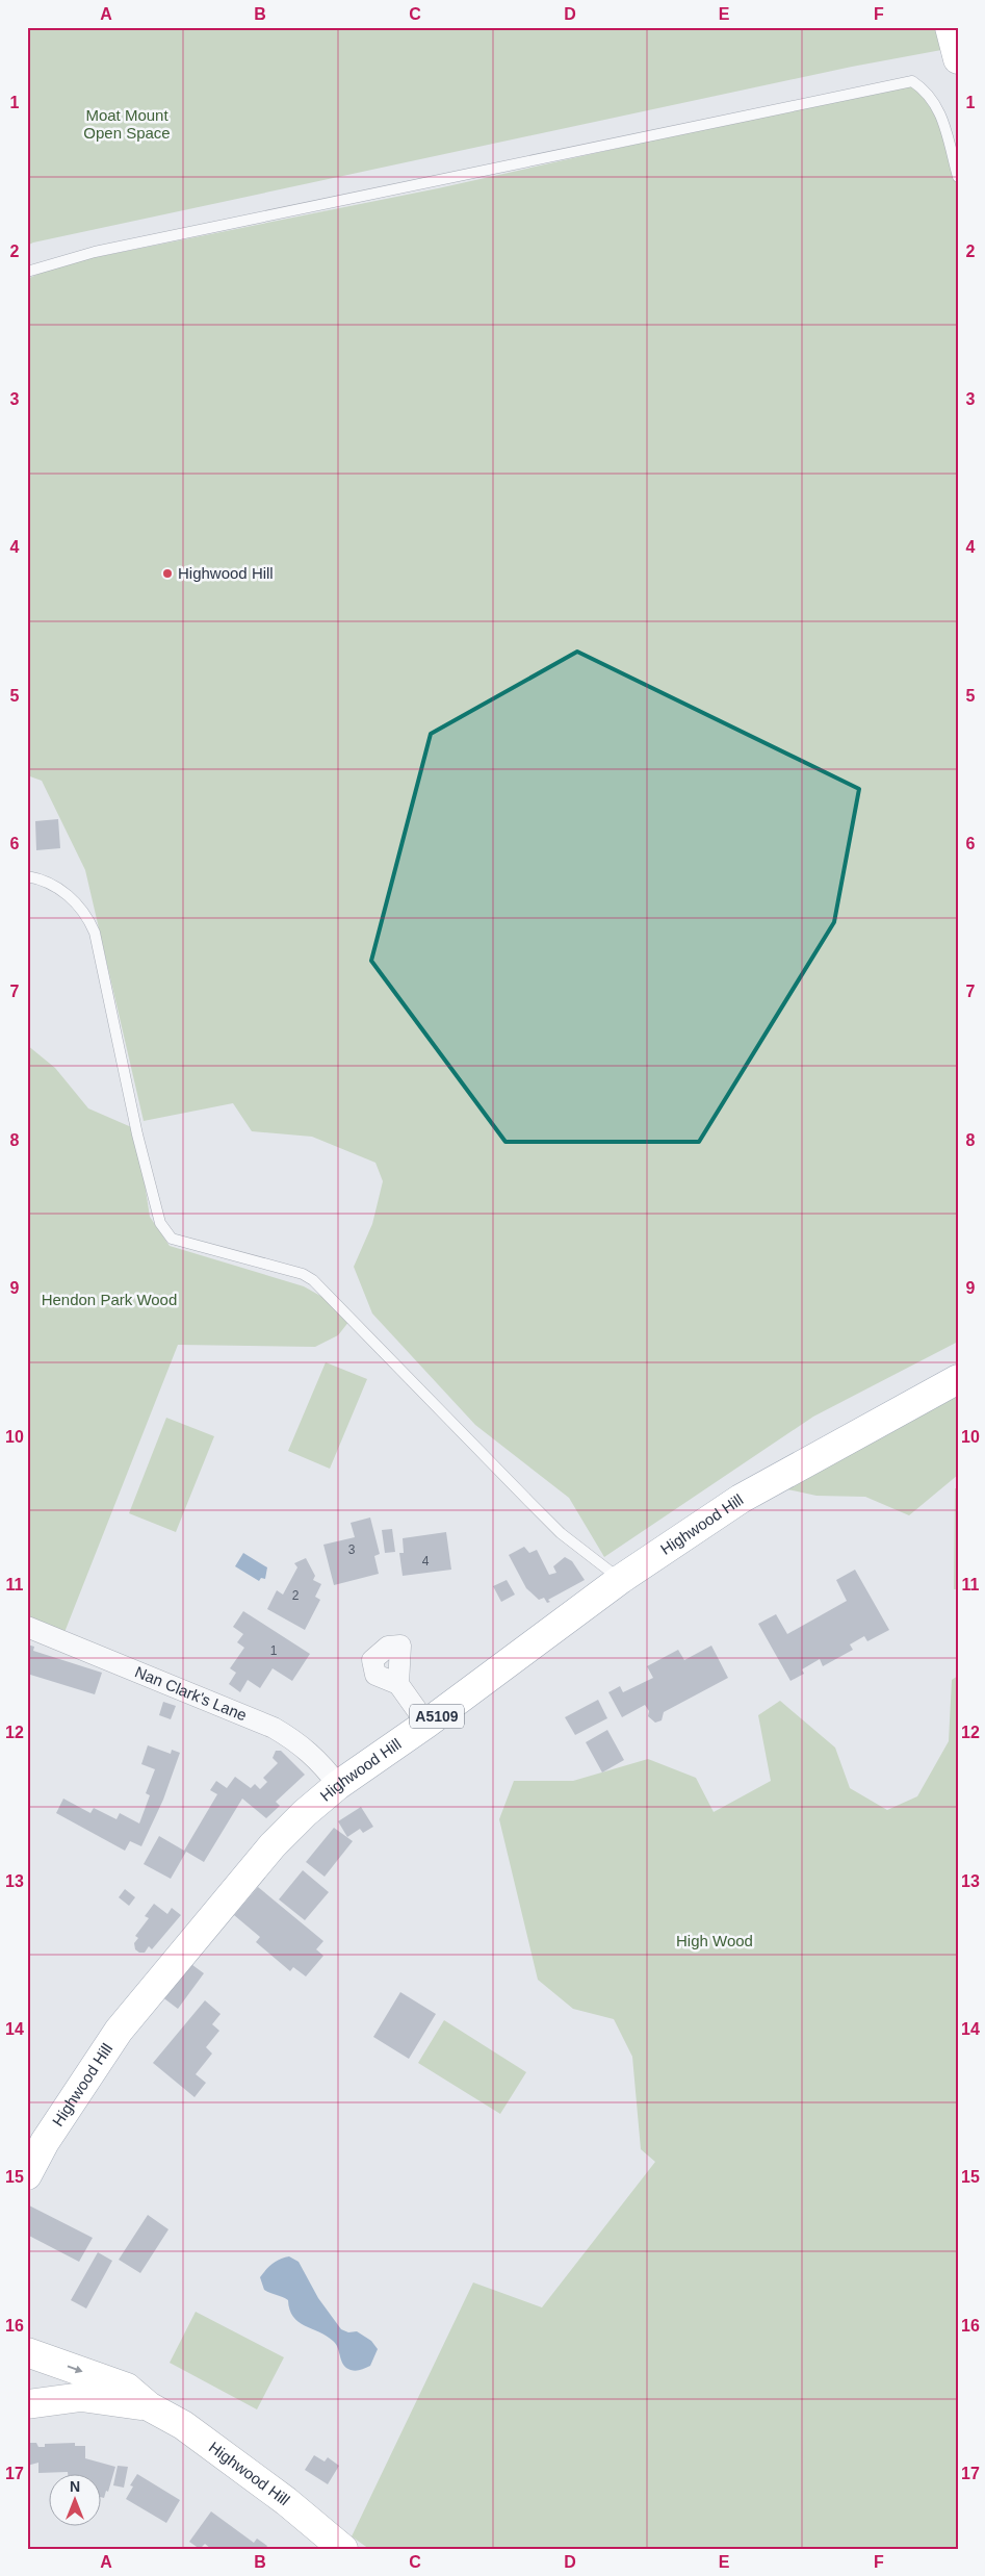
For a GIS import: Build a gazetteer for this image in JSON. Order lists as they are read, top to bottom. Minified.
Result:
{"streets":{"main road":["Highwood Hill","A5109"],"street":["Nan Clark's Lane"]},"crossings":[["Highwood Hill","Nan Clark's Lane"]],"parks":["Moat Mount Open Space","Hendon Park Wood","High Wood"],"places":["Highwood Hill"],"house_numbers":["3","4","2","1"],"north":"top","grid":{"columns":["A","B","C","D","E","F"],"rows":["1","2","3","4","5","6","7","8","9","10","11","12","13","14","15","16","17"]}}
